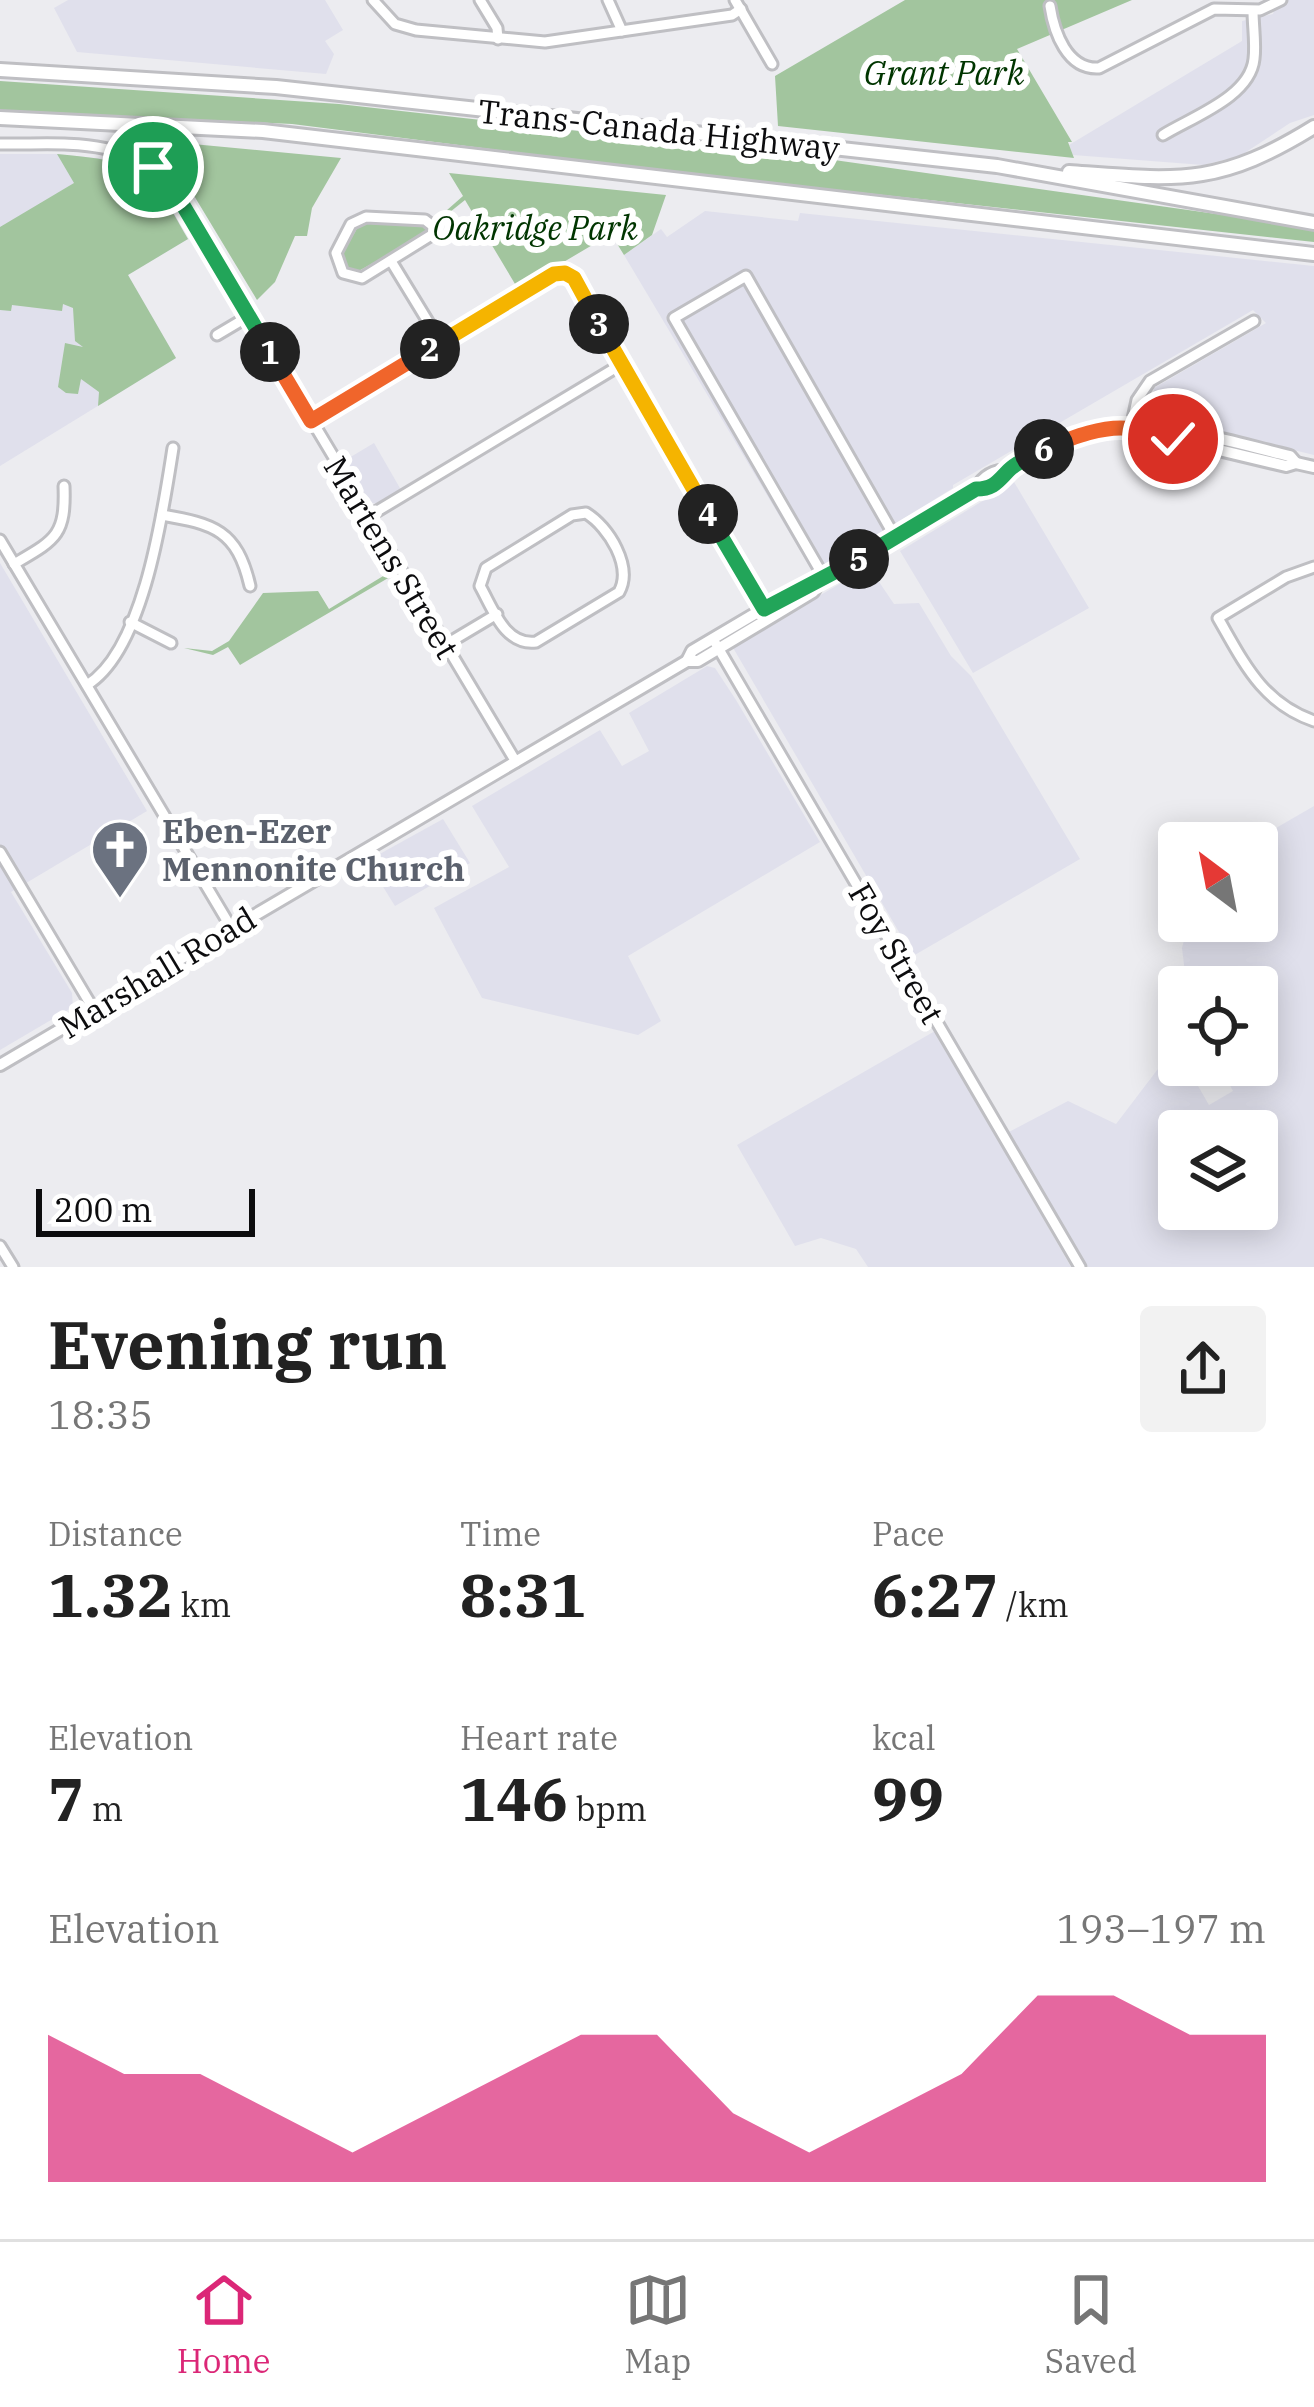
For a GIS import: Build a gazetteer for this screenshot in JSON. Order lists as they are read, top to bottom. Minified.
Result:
{"streets":{"highway":["Trans-Canada Highway"],"main road":["Marshall Road"],"street":["Martens Street","Foy Street"]},"crossings":[["Martens Street","Marshall Road"],["Foy Street","Marshall Road"]],"parks":["Grant Park","Oakridge Park"],"places":{"church":["Eben-Ezer Mennonite Church"]},"scale_bar":"200 m","north":"top left","page":{"pins":["3","2","1","6","4","5"],"scale":"200 m","heading":["Evening run","18:35"],"stats":[["Distance","1.32 km"],["Time","8:31"],["Pace","6:27 /km"],["Elevation","7 m"],["Heart rate","146 bpm"],["kcal","99"]],"chart":["Elevation","193–197 m"],"tabs":["Home","Map","Saved"]}}
